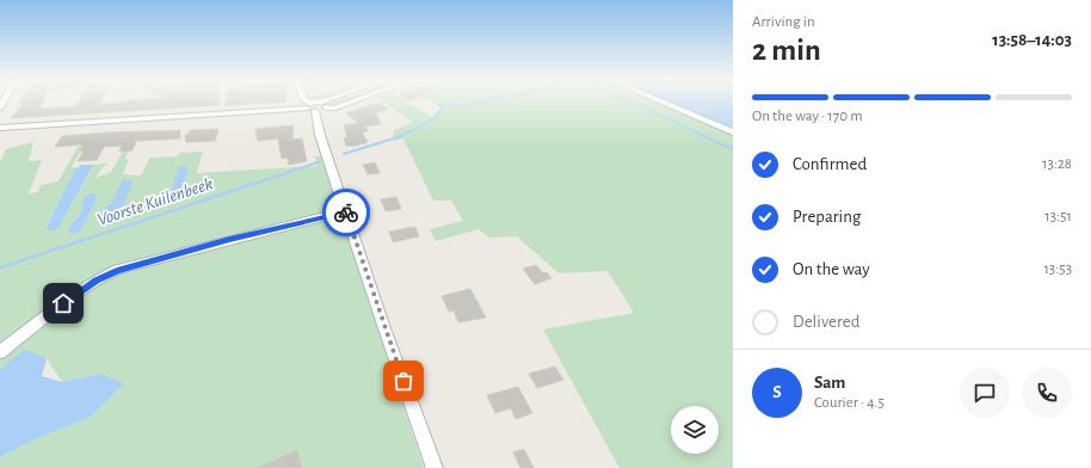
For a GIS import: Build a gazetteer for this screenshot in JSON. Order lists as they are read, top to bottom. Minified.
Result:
{"water":["Voorste Kuilenbeek"],"page":{"heading":["2 min","Arriving in","13:58–14:03"],"panel":["Sam","Courier · 4.5"],"bar":"On the way · 170 m","list":[["Confirmed","13:28"],["Preparing","13:51"],["On the way","13:53"],"Delivered"],"round":"S"}}
